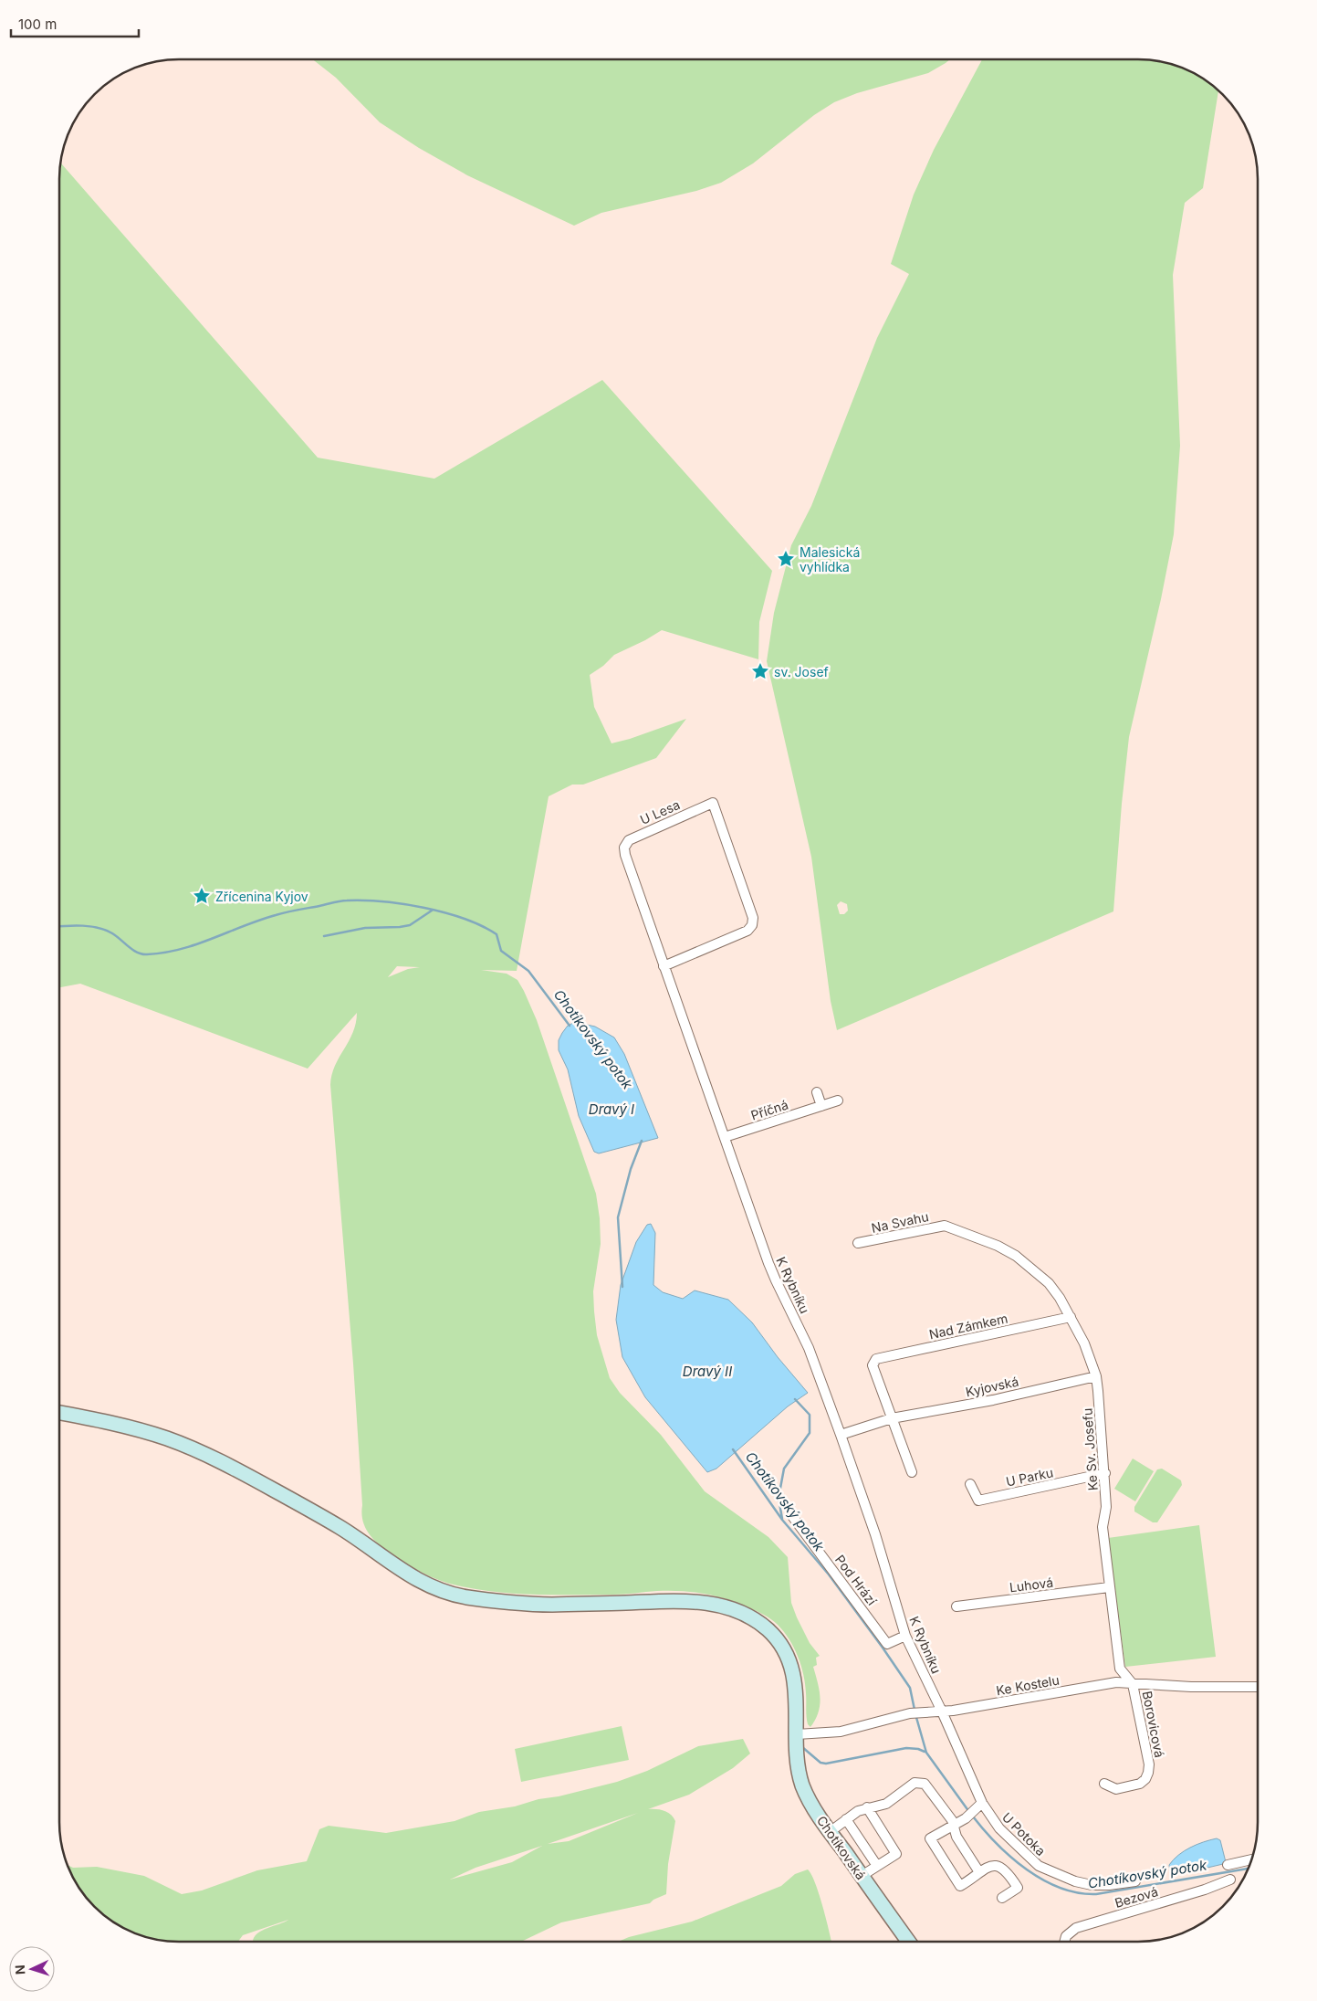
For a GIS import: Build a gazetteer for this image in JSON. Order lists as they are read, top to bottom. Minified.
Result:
{"streets":{"street":["U Lesa","Příčná","Na Svahu","K Rybníku","Nad Zámkem","Kyjovská","Ke Sv. Josefu","U Parku","Pod Hrází","Luhová","Ke Kostelu","Borovicová","U Potoka","Chotíkovská","Bezová"]},"crossings":[["U Lesa","K Rybníku"],["Příčná","K Rybníku"],["Na Svahu","Ke Sv. Josefu"],["K Rybníku","Kyjovská"],["K Rybníku","Pod Hrází"],["K Rybníku","Ke Kostelu"],["K Rybníku","U Potoka"],["Nad Zámkem","Kyjovská"],["Nad Zámkem","Ke Sv. Josefu"],["Kyjovská","Ke Sv. Josefu"],["Ke Sv. Josefu","U Parku"],["Ke Sv. Josefu","Luhová"],["Ke Sv. Josefu","Ke Kostelu"],["Ke Sv. Josefu","Borovicová"],["Ke Kostelu","Borovicová"],["Ke Kostelu","U Potoka"],["Ke Kostelu","Chotíkovská"]],"water":["Chotíkovský potok","Dravý I","Dravý II"],"places":{"place":["Malesická vyhlídka","sv. Josef","Zřícenina Kyjov"]},"scale_bar":"100 m","north":"left"}
